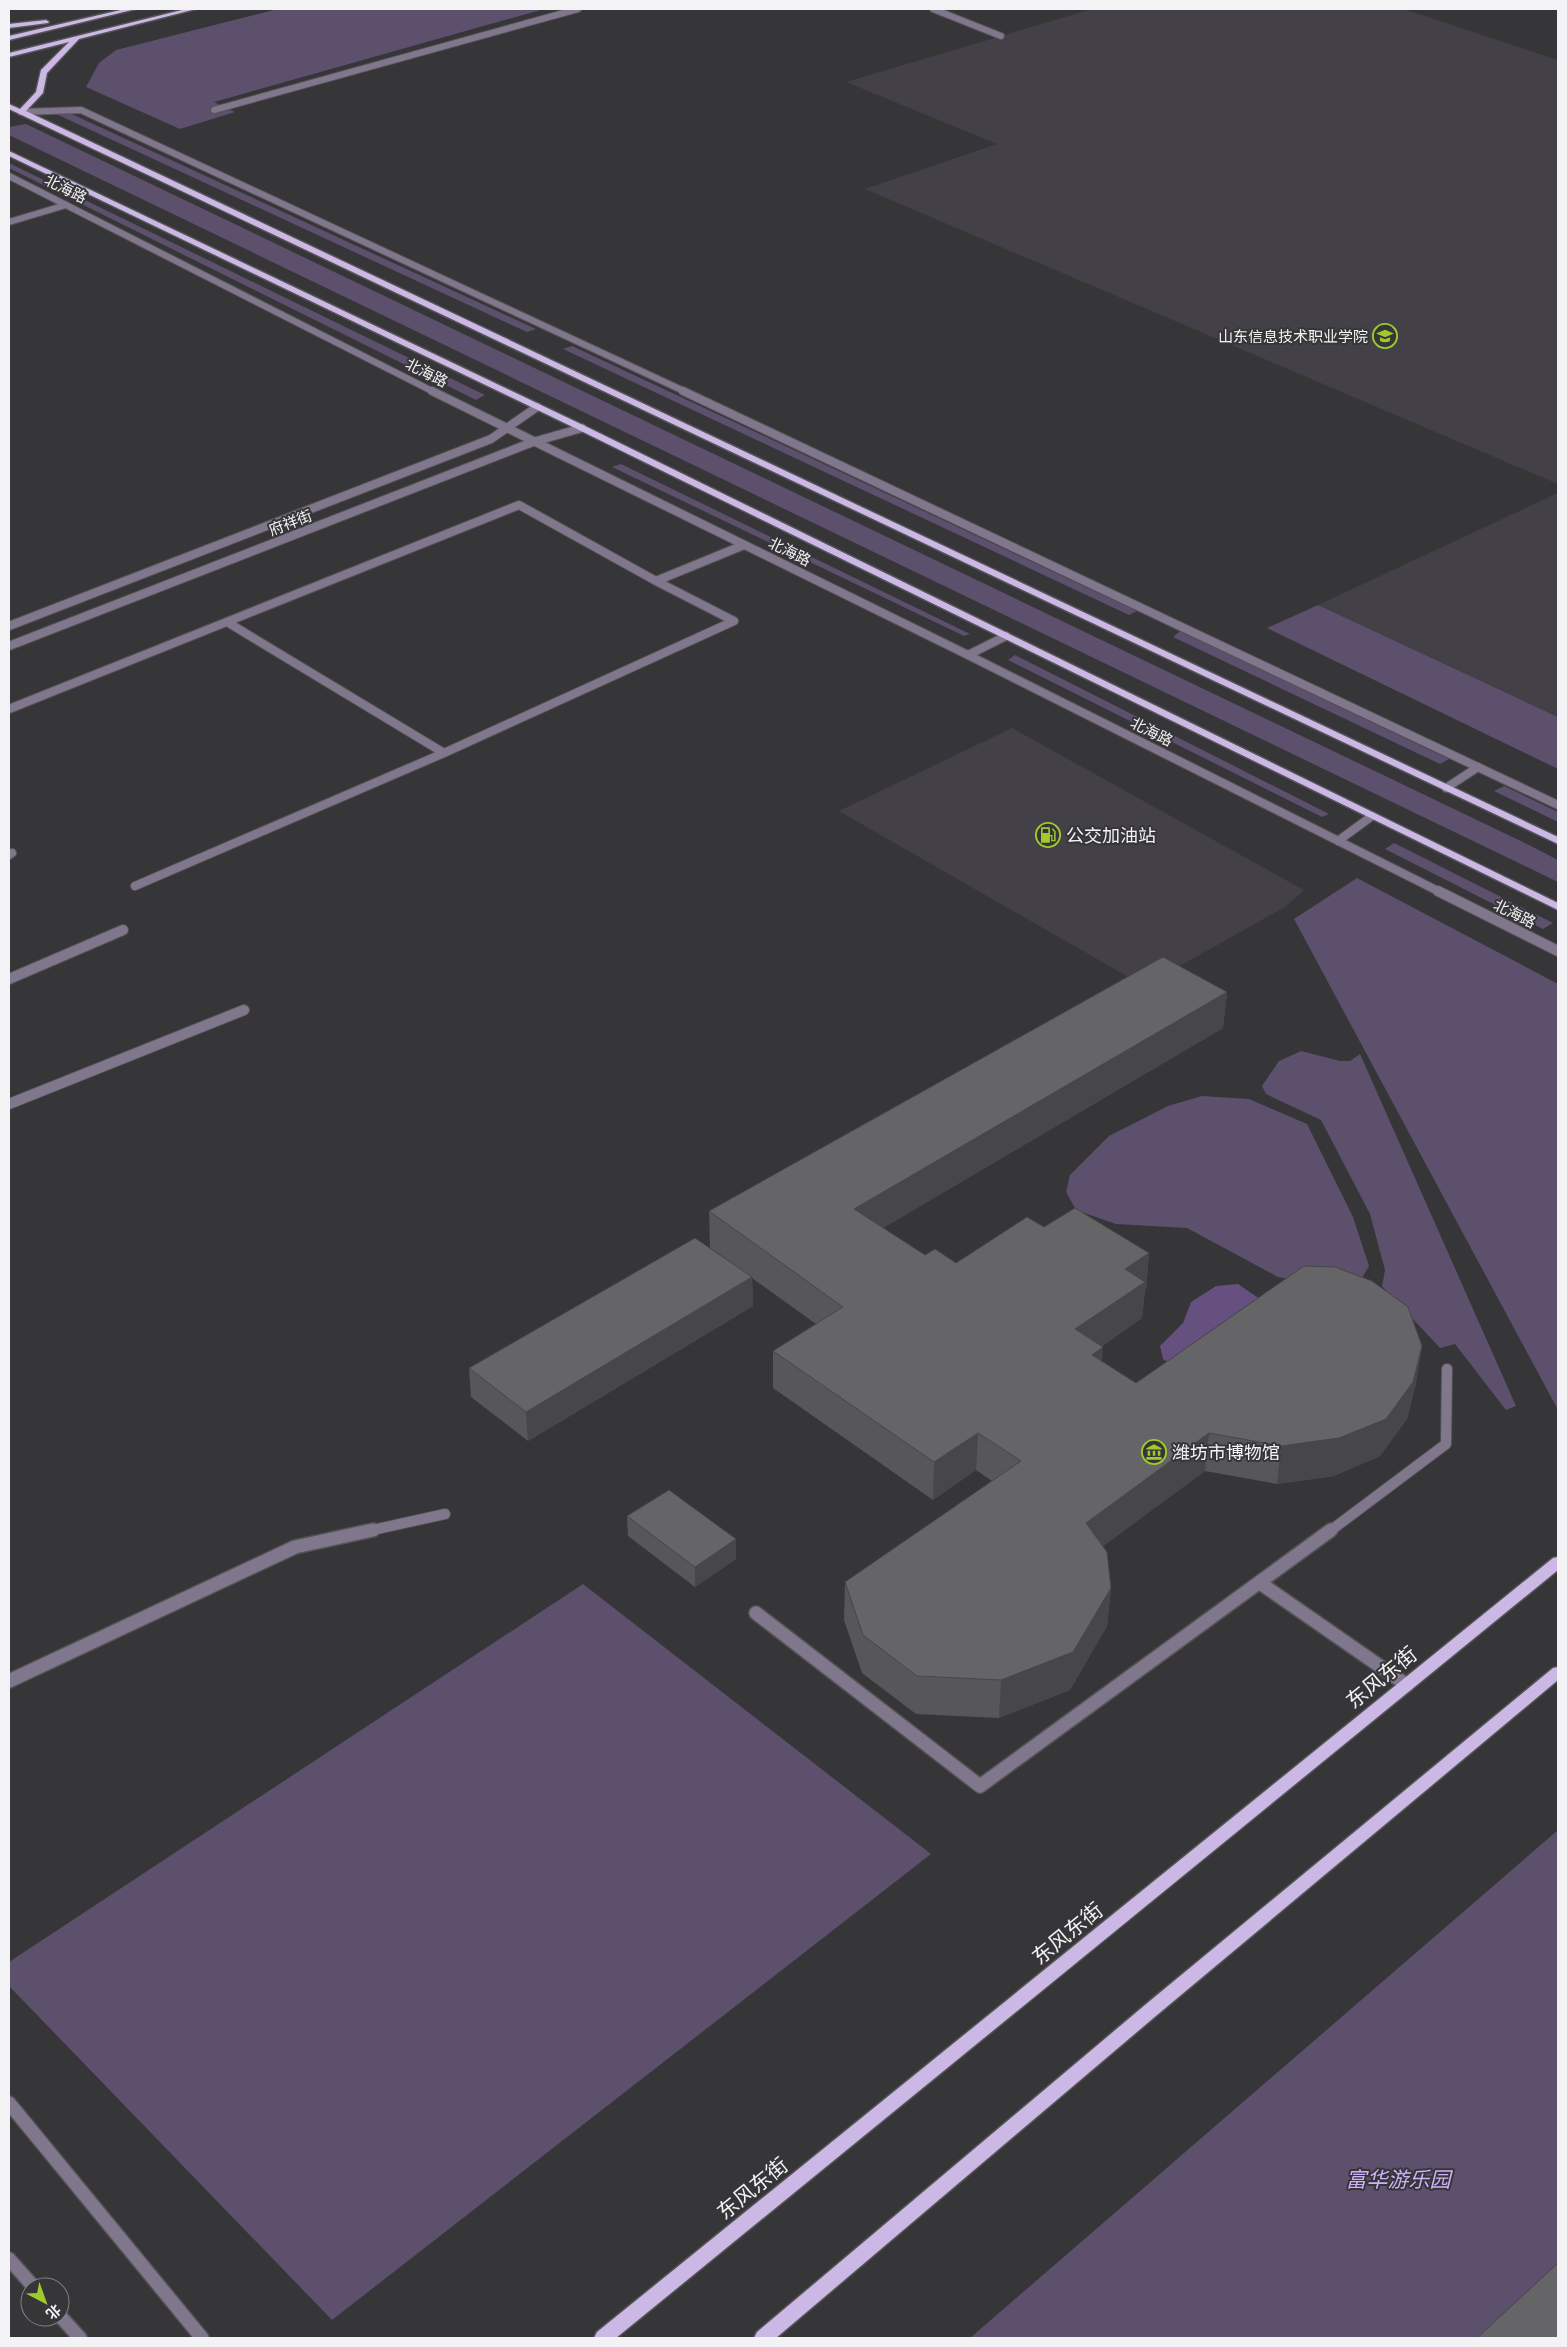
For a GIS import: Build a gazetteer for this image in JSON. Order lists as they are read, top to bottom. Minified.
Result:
{"streets":{"main road":["北海路","东风东街"],"street":["府祥街"]},"crossings":[["北海路","府祥街"]],"parks":["富华游乐园"],"places":{"school or university":["山东信息技术职业学院"],"fuel station":["公交加油站"],"museum":["潍坊市博物馆"]},"north":"bottom right"}
